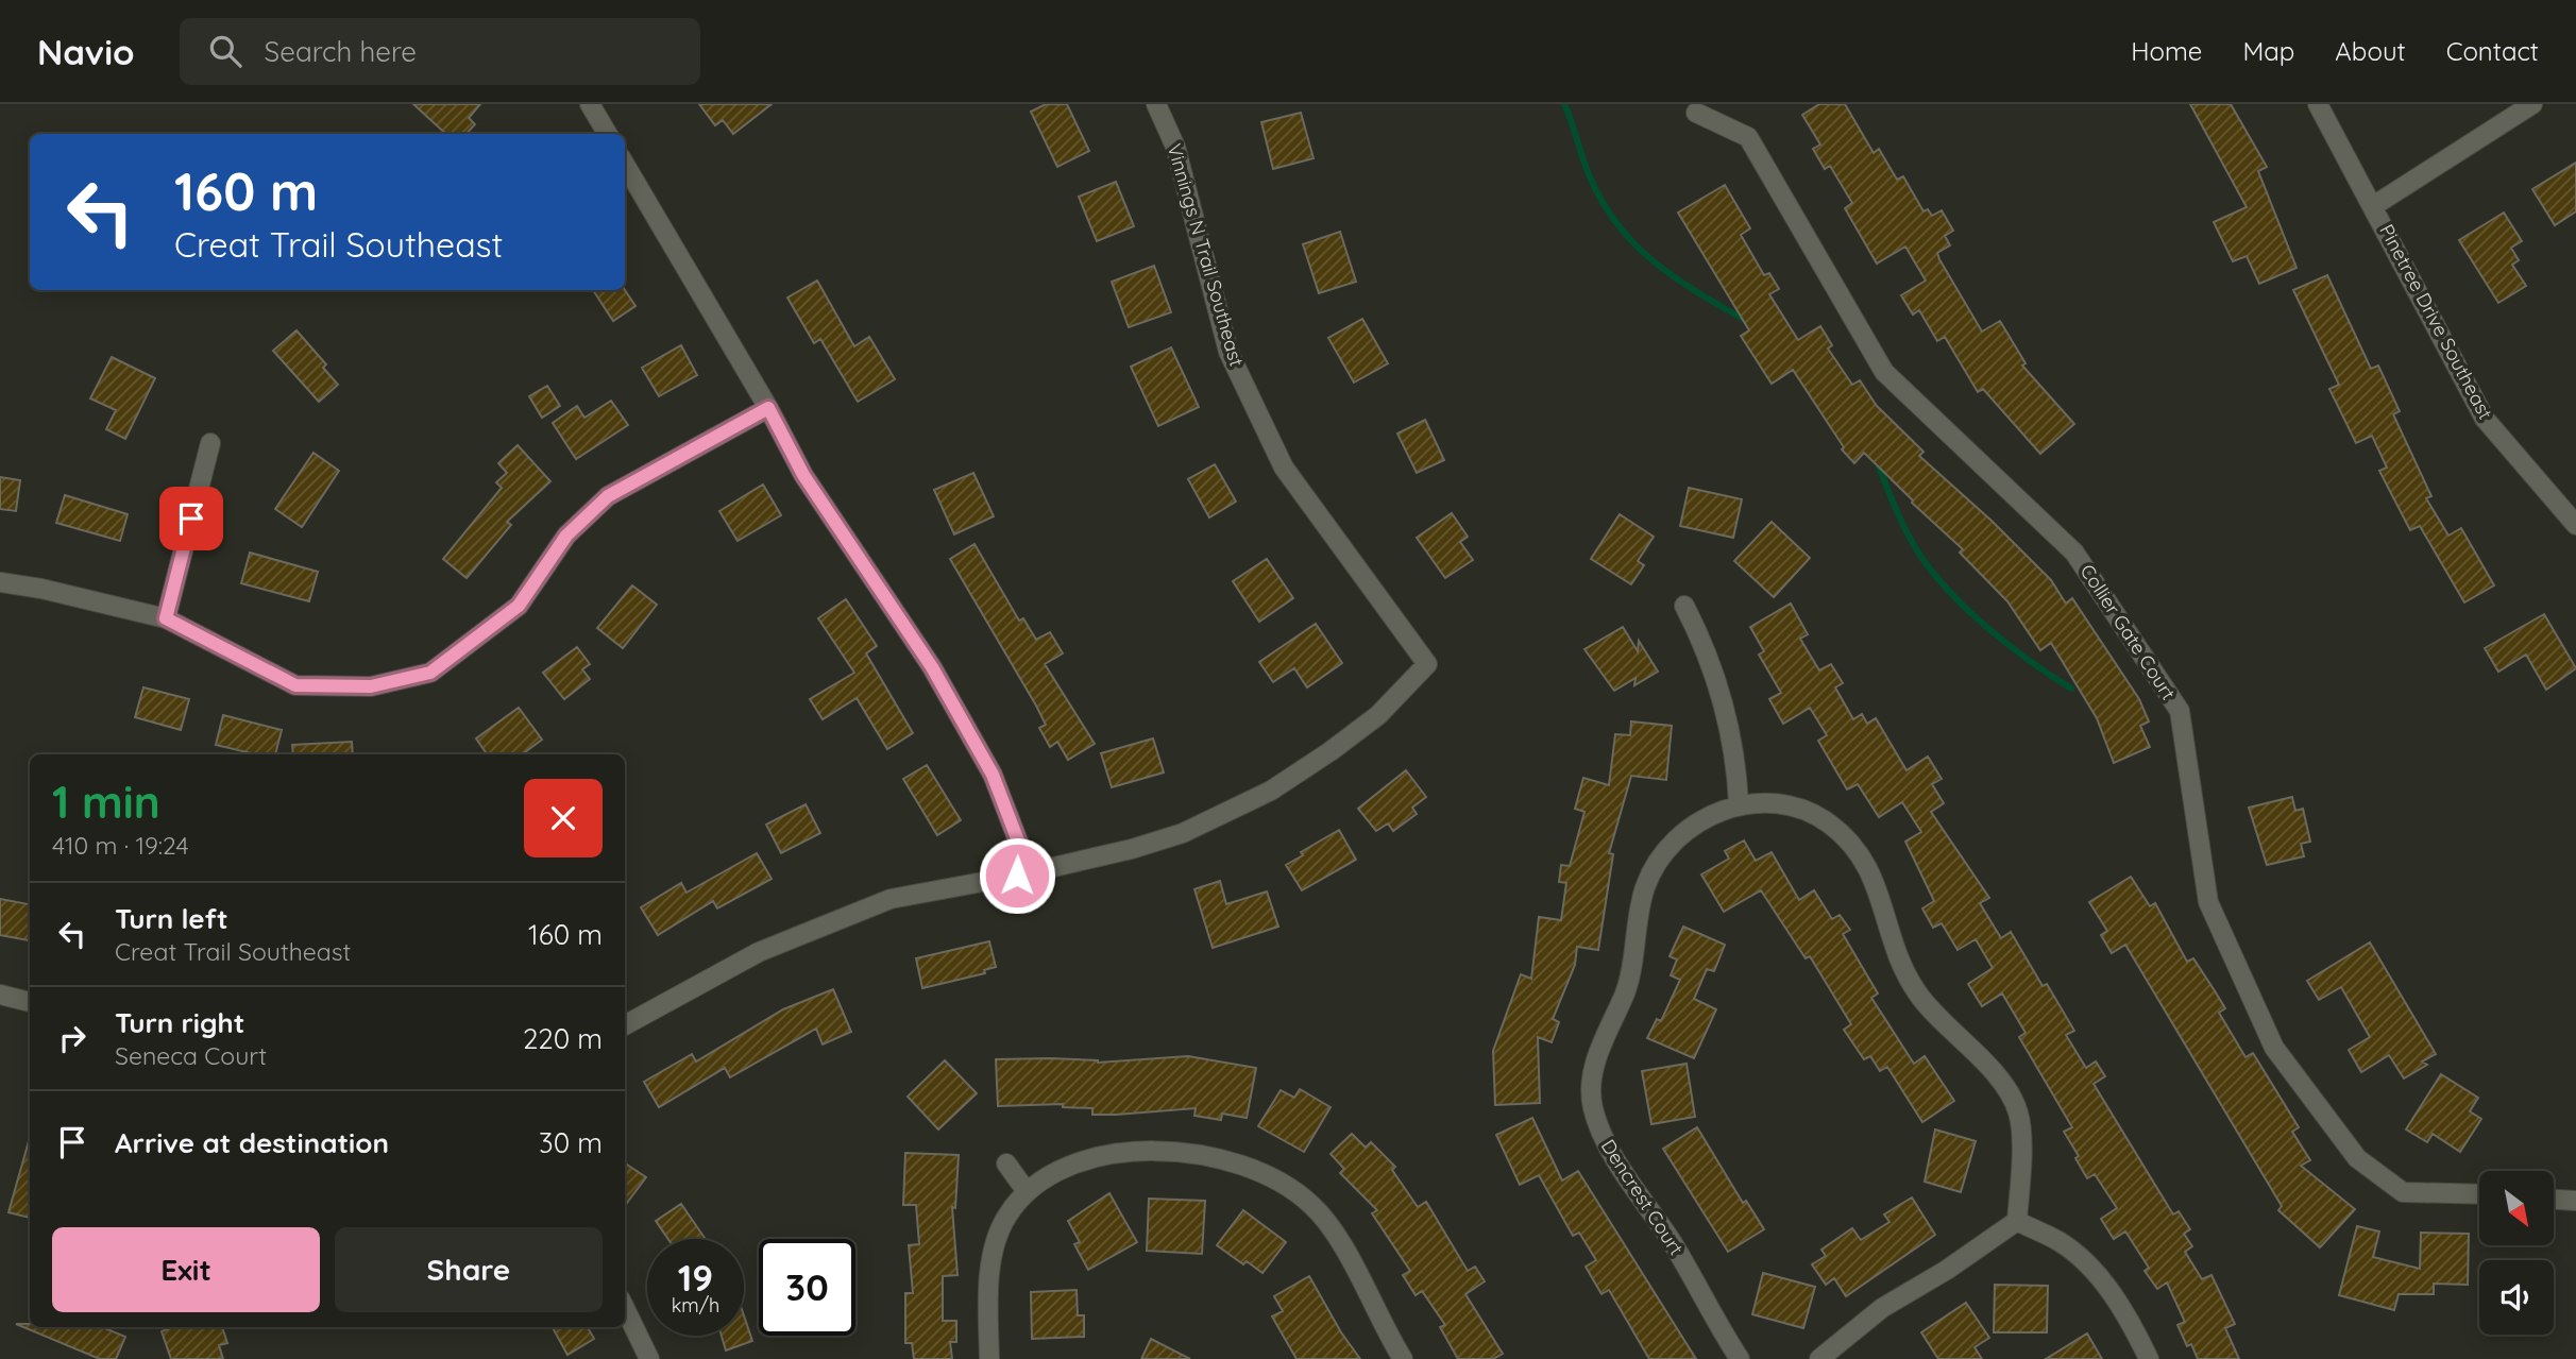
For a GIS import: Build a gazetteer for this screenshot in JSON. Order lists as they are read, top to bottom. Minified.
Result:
{"streets":{"street":["Vinnings N Trail Southeast","Pinetree Drive Southeast","Collier Gate Court","Dencrest Court"]},"north":"bottom right","page":{"header":"Navio","search":"Search here","nav":["Home","Map","About","Contact"],"turn":["160 m","Creat Trail Southeast"],"heading":["1 min","410 m · 19:24"],"list":[{"name":"Turn left","note":"Creat Trail Southeast","value":"160 m"},{"name":"Turn right","note":"Seneca Court","value":"220 m"},{"name":"Arrive at destination","value":"30 m"}],"buttons":["Exit","Share"],"speed":"19 km/h","limit":"30"}}
